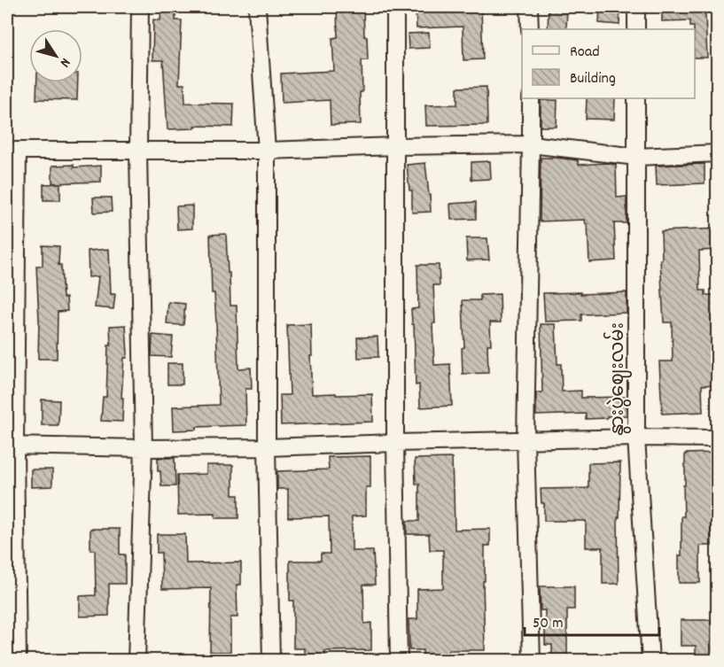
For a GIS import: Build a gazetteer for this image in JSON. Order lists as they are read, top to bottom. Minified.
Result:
{"streets":{"street":["နွားပွဲဈေးလမ်း"]},"legend":["Road","Building"],"scale_bar":"50 m","north":"bottom right"}
